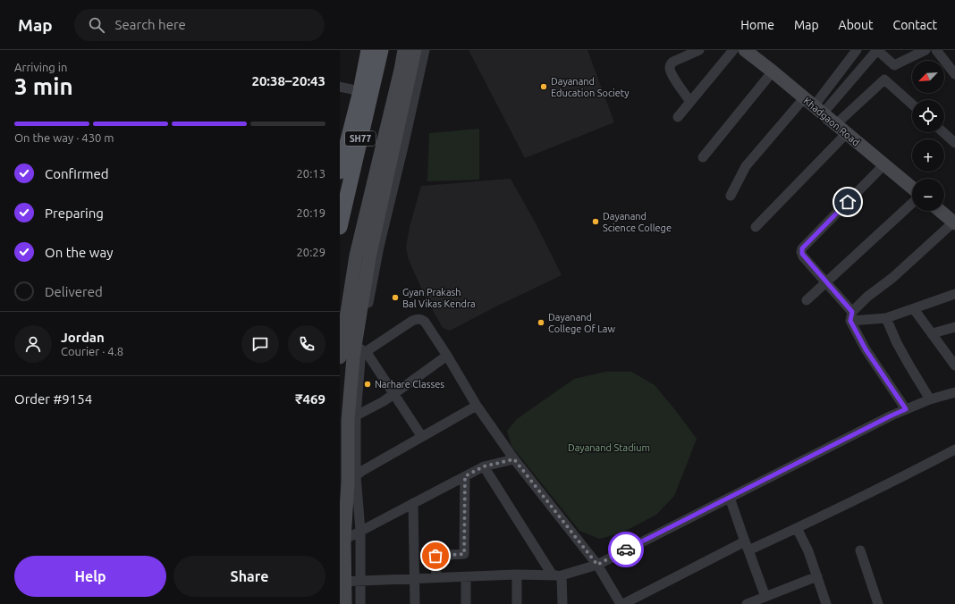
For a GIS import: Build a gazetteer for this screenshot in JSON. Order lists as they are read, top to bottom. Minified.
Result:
{"streets":{"main road":["SH77"],"street":["Khadgaon Road"]},"parks":["Dayanand Stadium"],"places":["Dayanand Education Society","Dayanand Science College","Gyan Prakash Bal Vikas Kendra","Dayanand College Of Law","Narhare Classes"],"north":"bottom left","page":{"header":"Map","search":"Search here","nav":["Home","Map","About","Contact"],"heading":["3 min","Arriving in","20:38–20:43"],"panel":["Jordan","Courier · 4.8","Order #9154","₹469"],"map_buttons":["+","−"],"bar":"On the way · 430 m","list":[["Confirmed","20:13"],["Preparing","20:19"],["On the way","20:29"],"Delivered"],"buttons":["Help","Share"]}}
